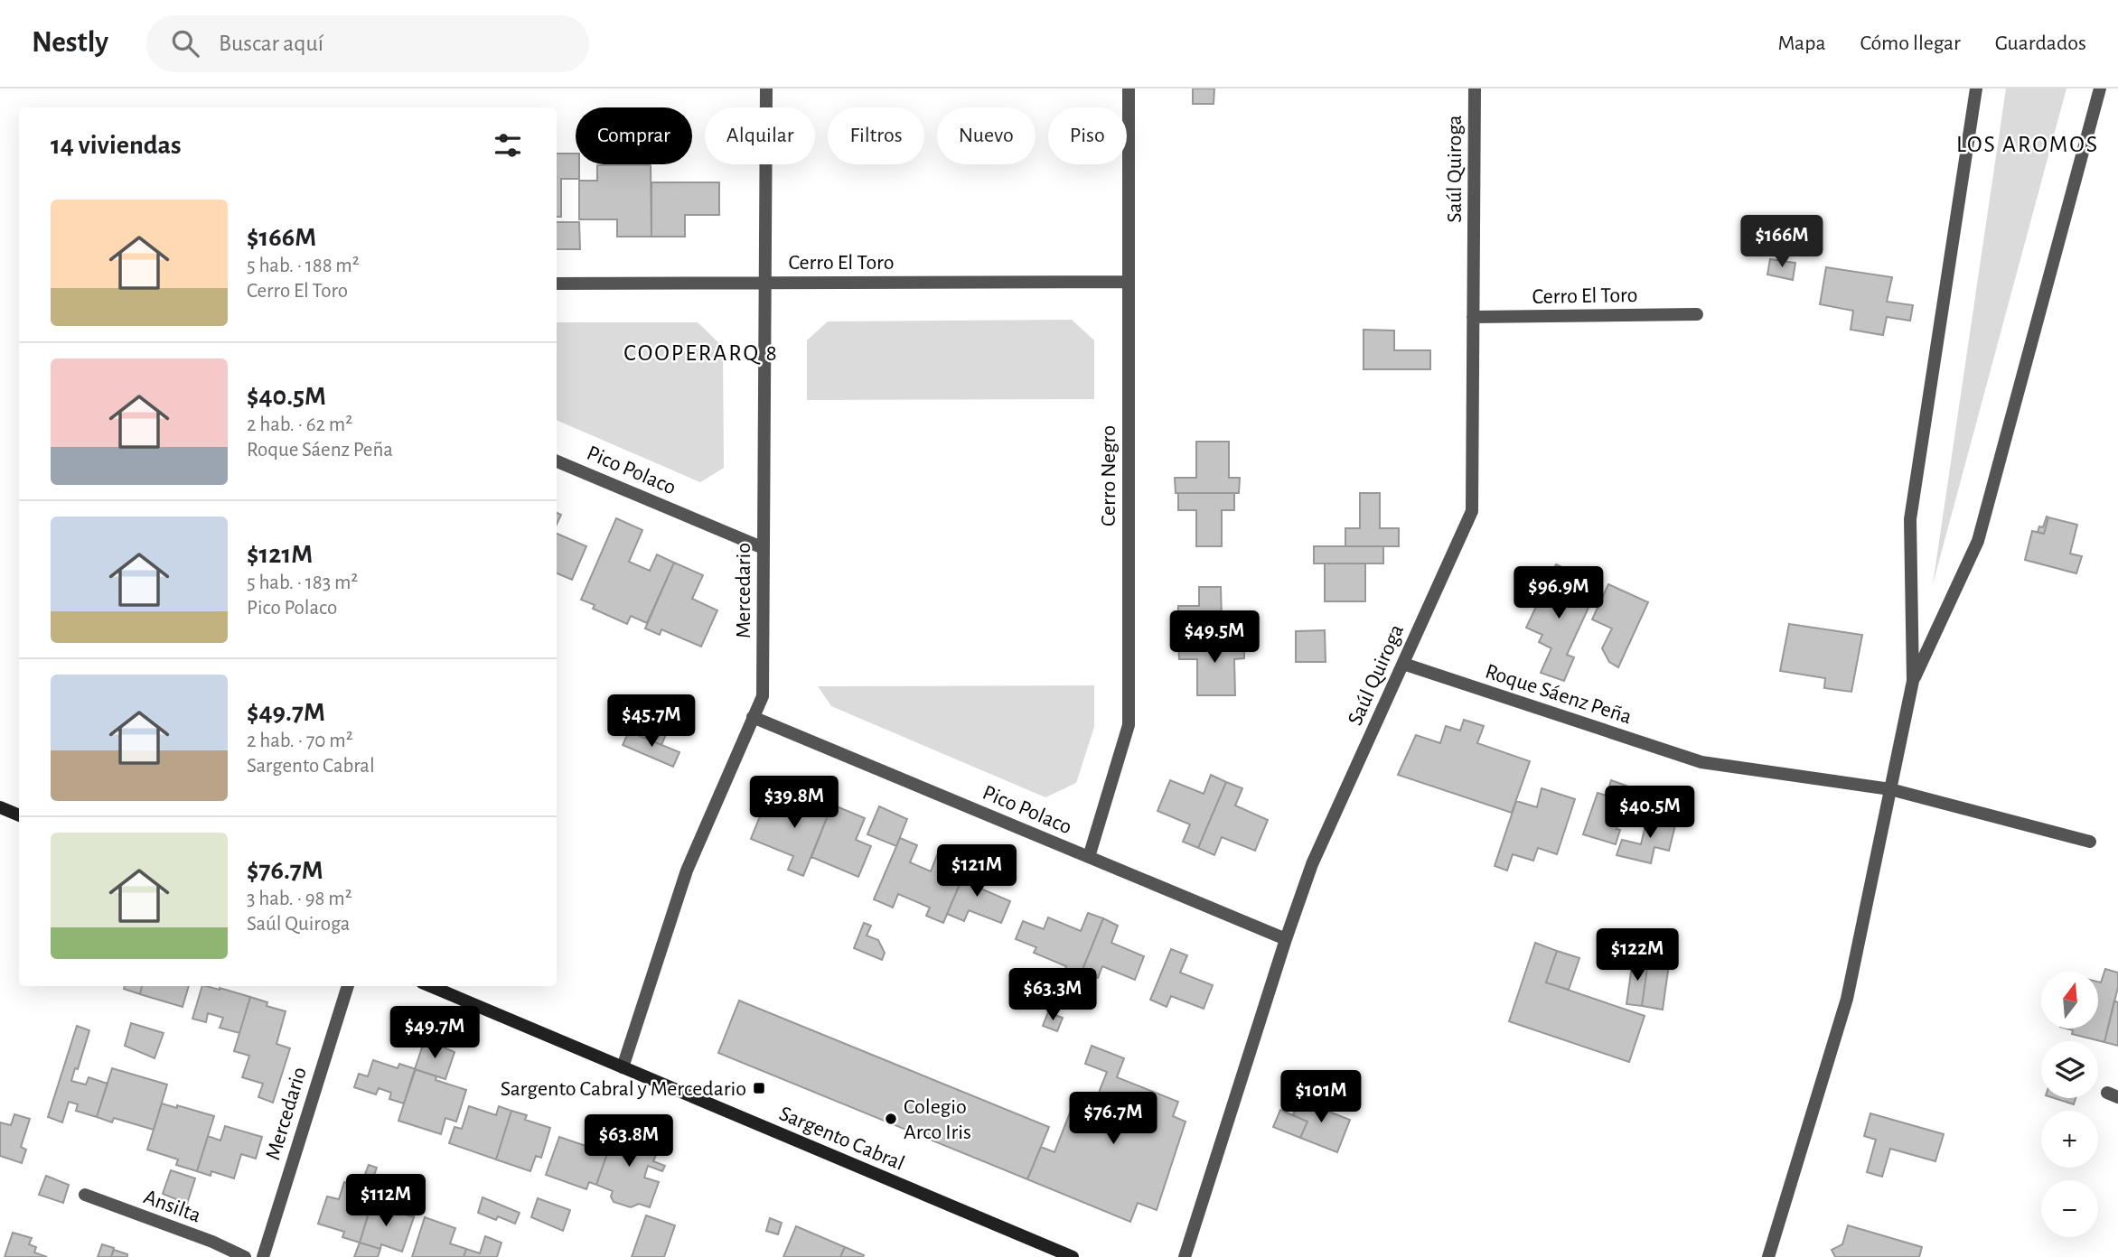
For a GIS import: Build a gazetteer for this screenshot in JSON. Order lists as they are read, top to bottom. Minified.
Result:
{"streets":{"main road":["Sargento Cabral"],"street":["Saúl Quiroga","Cerro El Toro","Pico Polaco","Cerro Negro","Mercedario","Roque Sáenz Peña","Ansilta"]},"crossings":[["Saúl Quiroga","Cerro El Toro"],["Saúl Quiroga","Pico Polaco"],["Saúl Quiroga","Roque Sáenz Peña"],["Cerro El Toro","Cerro Negro"],["Cerro El Toro","Mercedario"],["Pico Polaco","Cerro Negro"],["Pico Polaco","Mercedario"],["Mercedario","Sargento Cabral"]],"districts":["LOS AROMOS","COOPERARQ 8"],"places":{"transit":["Sargento Cabral y Mercedario"],"other":["Colegio Arco Iris"]},"north":"top","page":{"header":"Nestly","search":"Buscar aquí","nav":["Mapa","Cómo llegar","Guardados"],"chip":["Comprar","Alquilar","Filtros","Nuevo","Piso"],"heading":"14 viviendas","list":[{"name":"$166M","note":"5 hab. · 188 m² · Cerro El Toro"},{"name":"$40.5M","note":"2 hab. · 62 m² · Roque Sáenz Peña"},{"name":"$121M","note":"5 hab. · 183 m² · Pico Polaco"},{"name":"$49.7M","note":"2 hab. · 70 m² · Sargento Cabral"},{"name":"$76.7M","note":"3 hab. · 98 m² · Saúl Quiroga"}],"price":["$166M","$96.9M","$49.5M","$45.7M","$39.8M","$40.5M","$121M","$122M","$63.3M","$49.7M","$101M","$76.7M","$63.8M","$112M"],"map_buttons":["+","−"]}}
